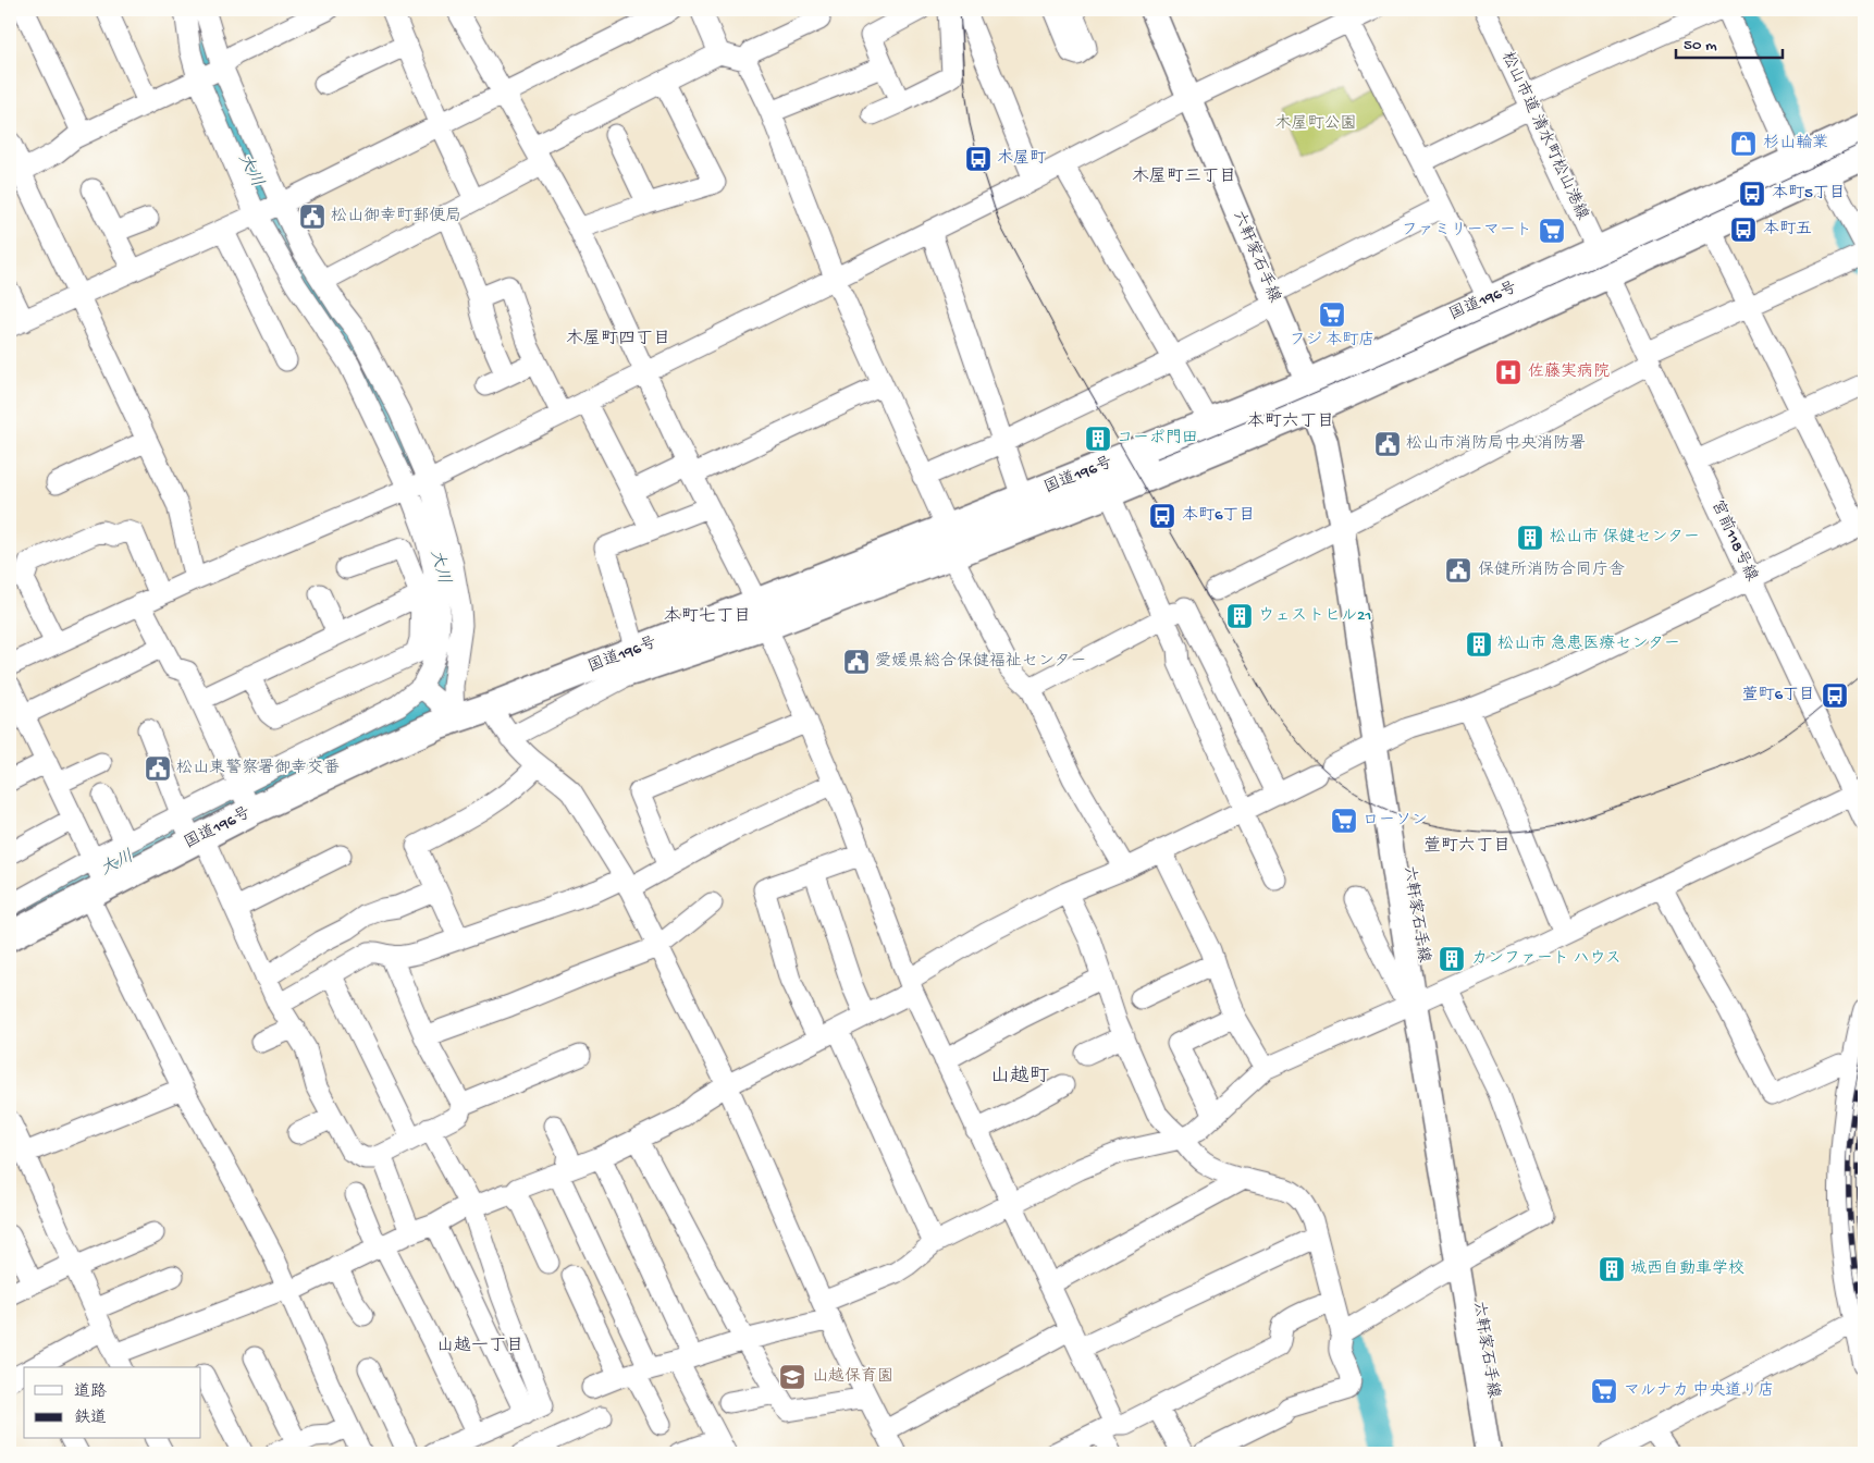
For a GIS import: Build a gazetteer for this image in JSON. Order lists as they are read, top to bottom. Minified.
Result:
{"streets":{"highway":["国道196号"],"main road":["六軒家石手線"],"street":["松山市道 清水町松山港線","宮前118号線"]},"crossings":[["松山市道 清水町松山港線","国道196号"],["松山市道 清水町松山港線","宮前118号線"],["六軒家石手線","国道196号"],["国道196号","宮前118号線"]],"districts":["木屋町三丁目","木屋町四丁目","本町六丁目","本町七丁目","萱町六丁目","山越町","山越一丁目"],"water":["大川"],"parks":["木屋町公園"],"places":{"shop":["杉山輪業"],"bus stop":["木屋町","本町5丁目","本町五","本町6丁目","萱町6丁目"],"public building":["松山御幸町郵便局","松山市消防局中央消防署","保健所消防合同庁舎","愛媛県総合保健福祉センター","松山東警察署御幸交番"],"supermarket":["ファミリーマート","フジ 本町店","ローソン","マルナカ 中央道り店"],"hospital":["佐藤実病院"],"building":["コーポ門田","松山市 保健センター","ウェストヒル21","松山市 急患医療センター","カンファート ハウス","城西自動車学校"],"school or university":["山越保育園"]},"legend":["道路","鉄道"],"scale_bar":"50 m"}
